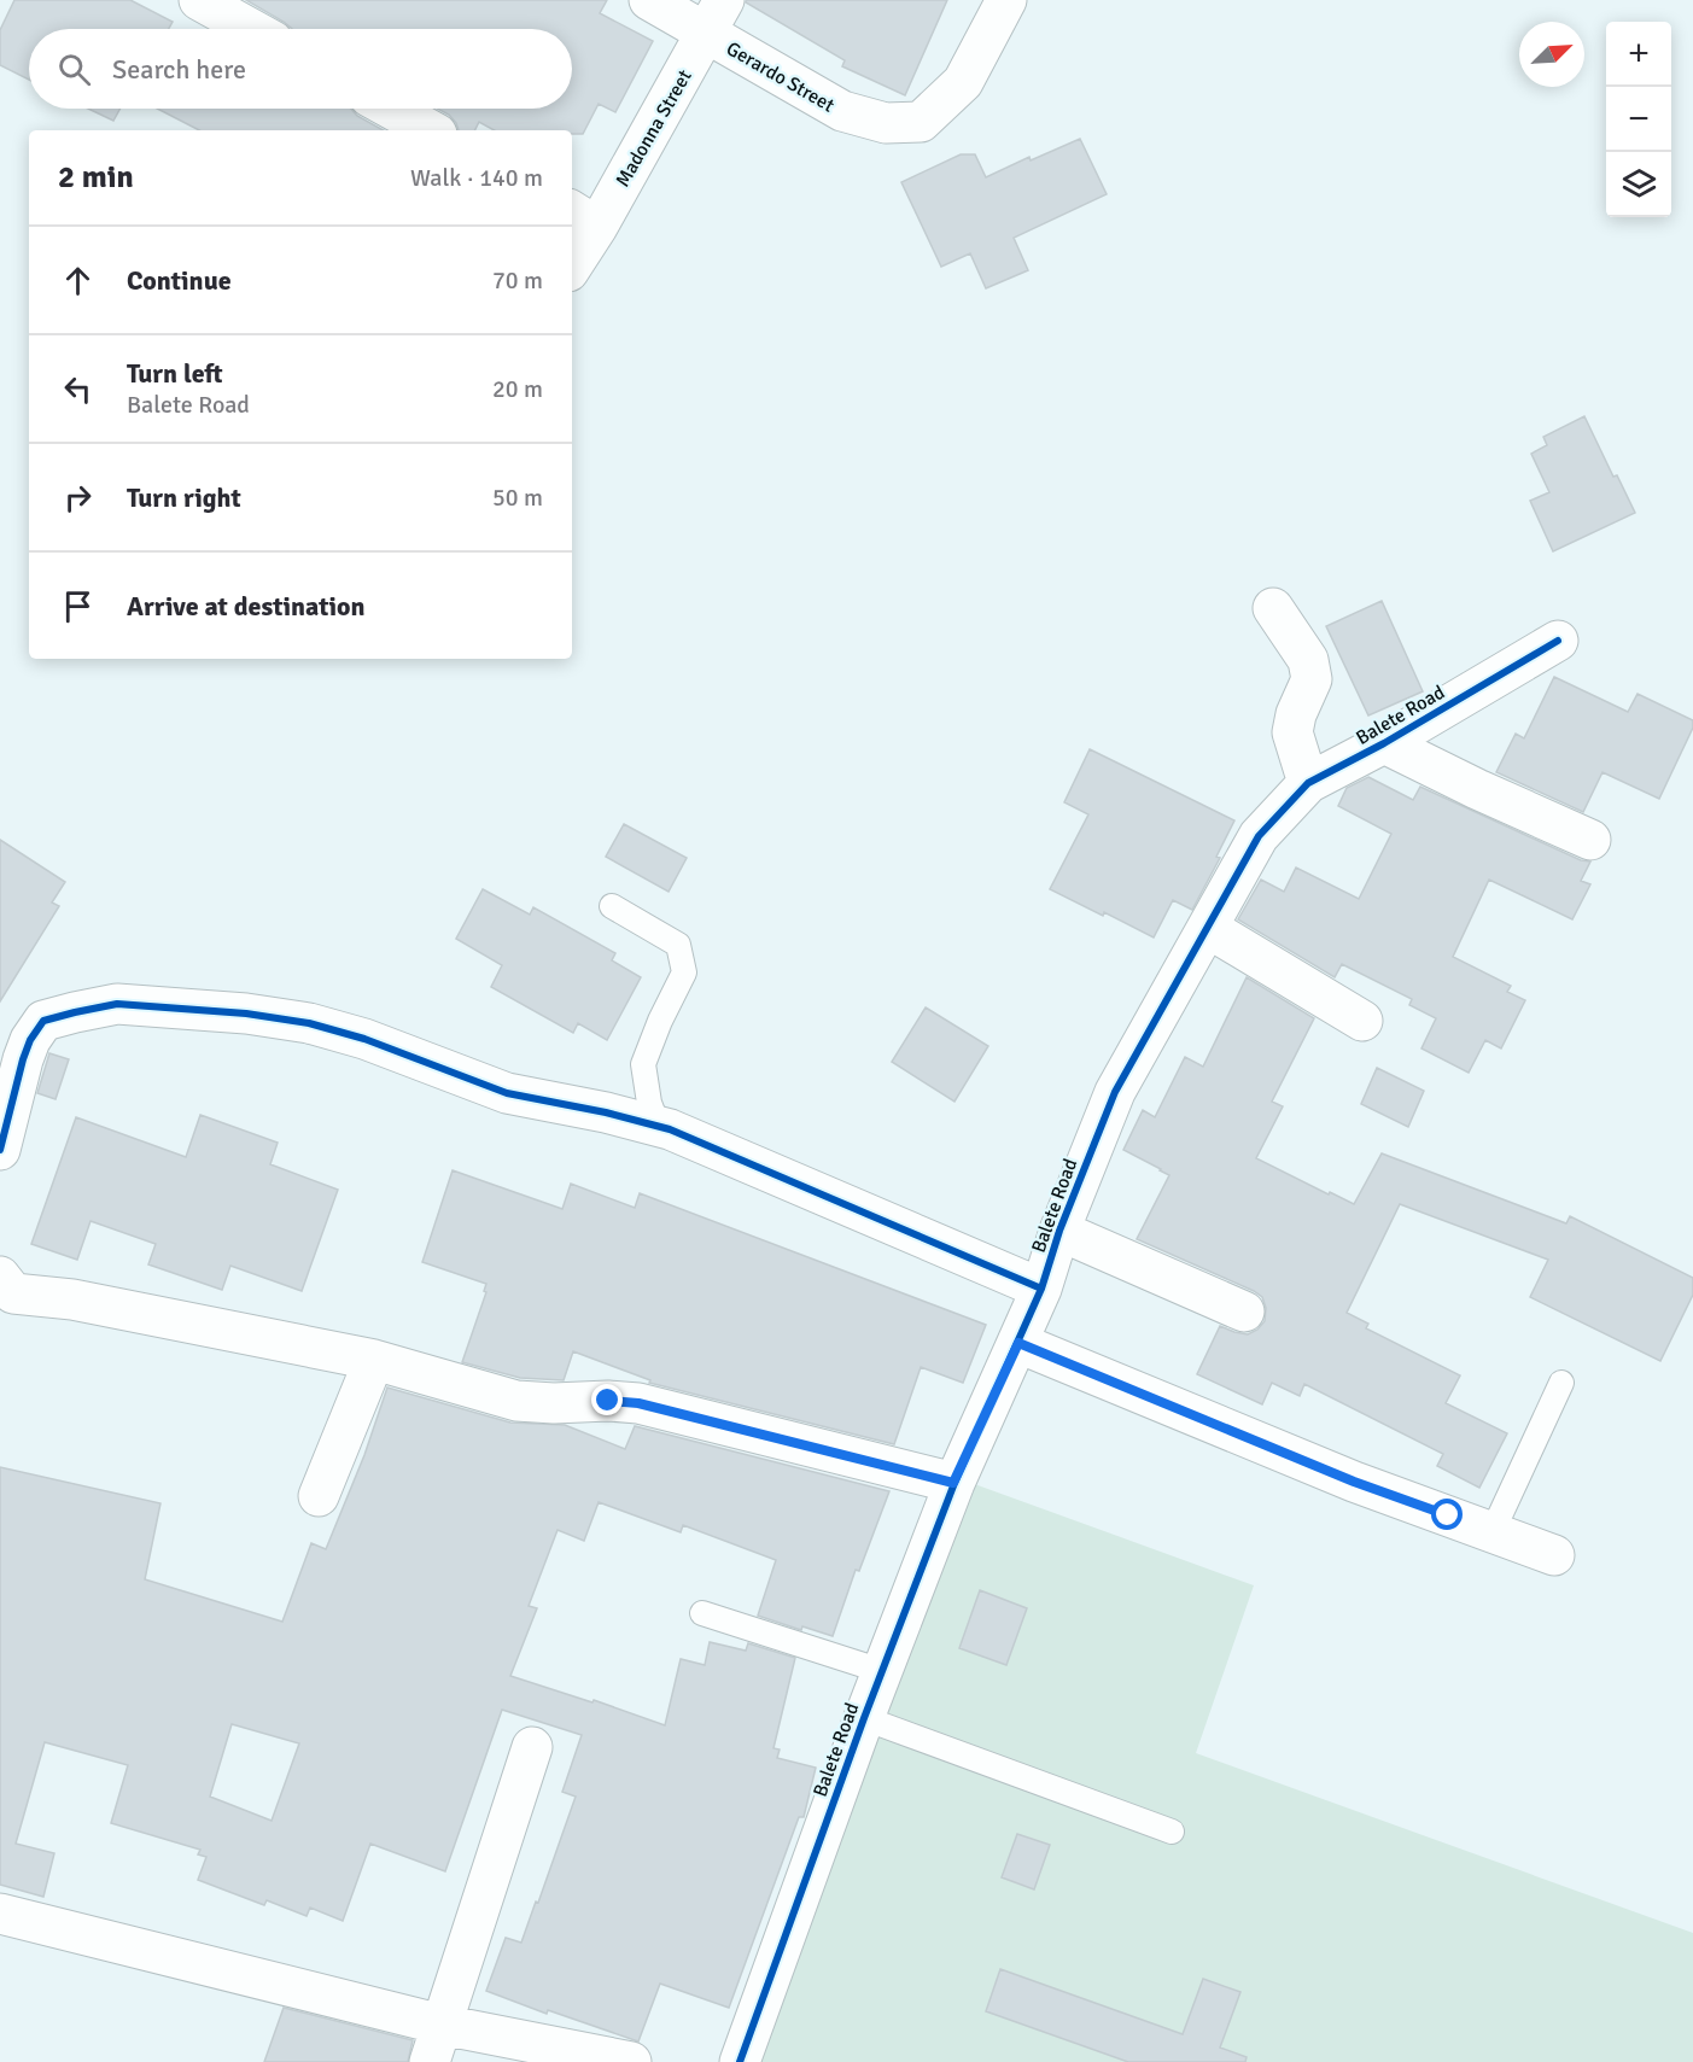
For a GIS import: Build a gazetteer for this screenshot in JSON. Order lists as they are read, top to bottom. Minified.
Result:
{"streets":{"street":["Gerardo Street","Madonna Street","Balete Road"]},"crossings":[["Gerardo Street","Madonna Street"]],"north":"top right","page":{"map_buttons":["+","−"],"search":"Search here","heading":["2 min","Walk · 140 m"],"list":[["Continue","70 m"],["Turn left","Balete Road","20 m"],["Turn right","50 m"],"Arrive at destination"]}}
